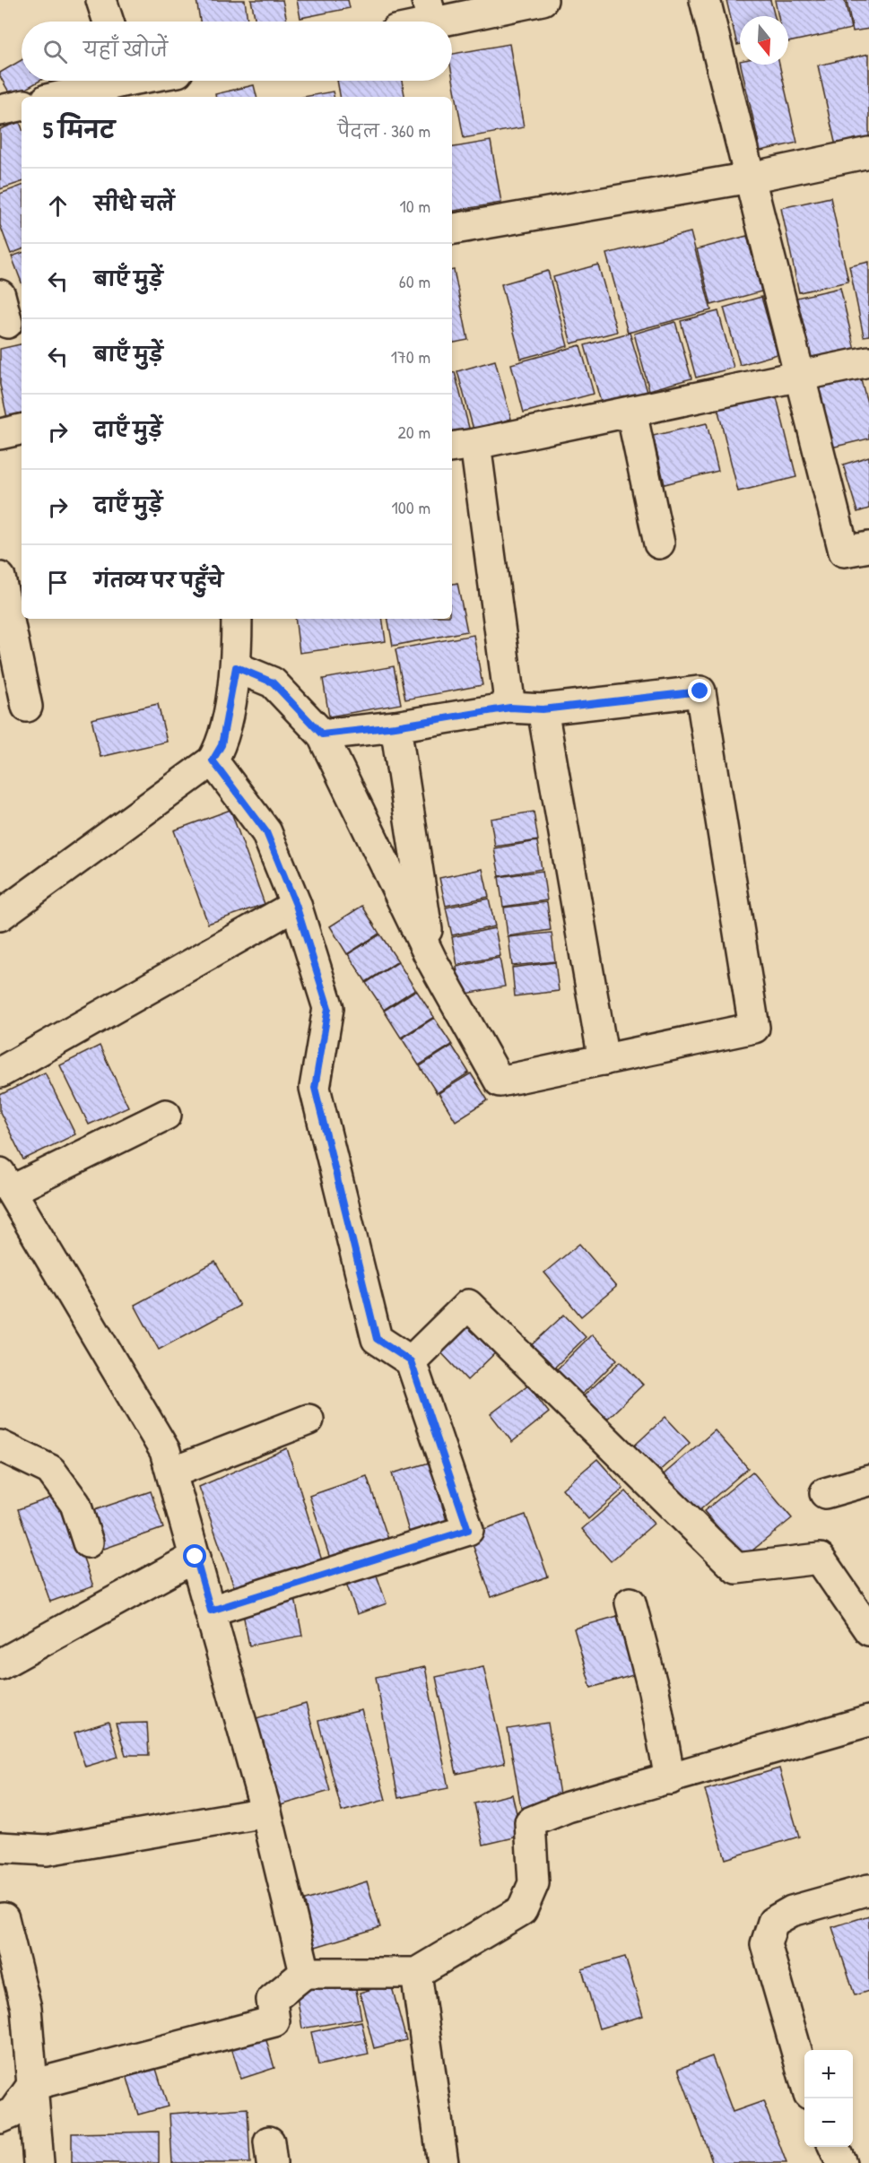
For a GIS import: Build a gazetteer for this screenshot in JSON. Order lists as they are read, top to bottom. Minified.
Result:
{"north":"bottom","page":{"search":"यहाँ खोजें","heading":["5 मिनट","पैदल · 360 m"],"list":[["सीधे चलें","10 m"],["बाएँ मुड़ें","60 m"],["बाएँ मुड़ें","170 m"],["दाएँ मुड़ें","20 m"],["दाएँ मुड़ें","100 m"],"गंतव्य पर पहुँचे"],"map_buttons":["+","−"]}}
